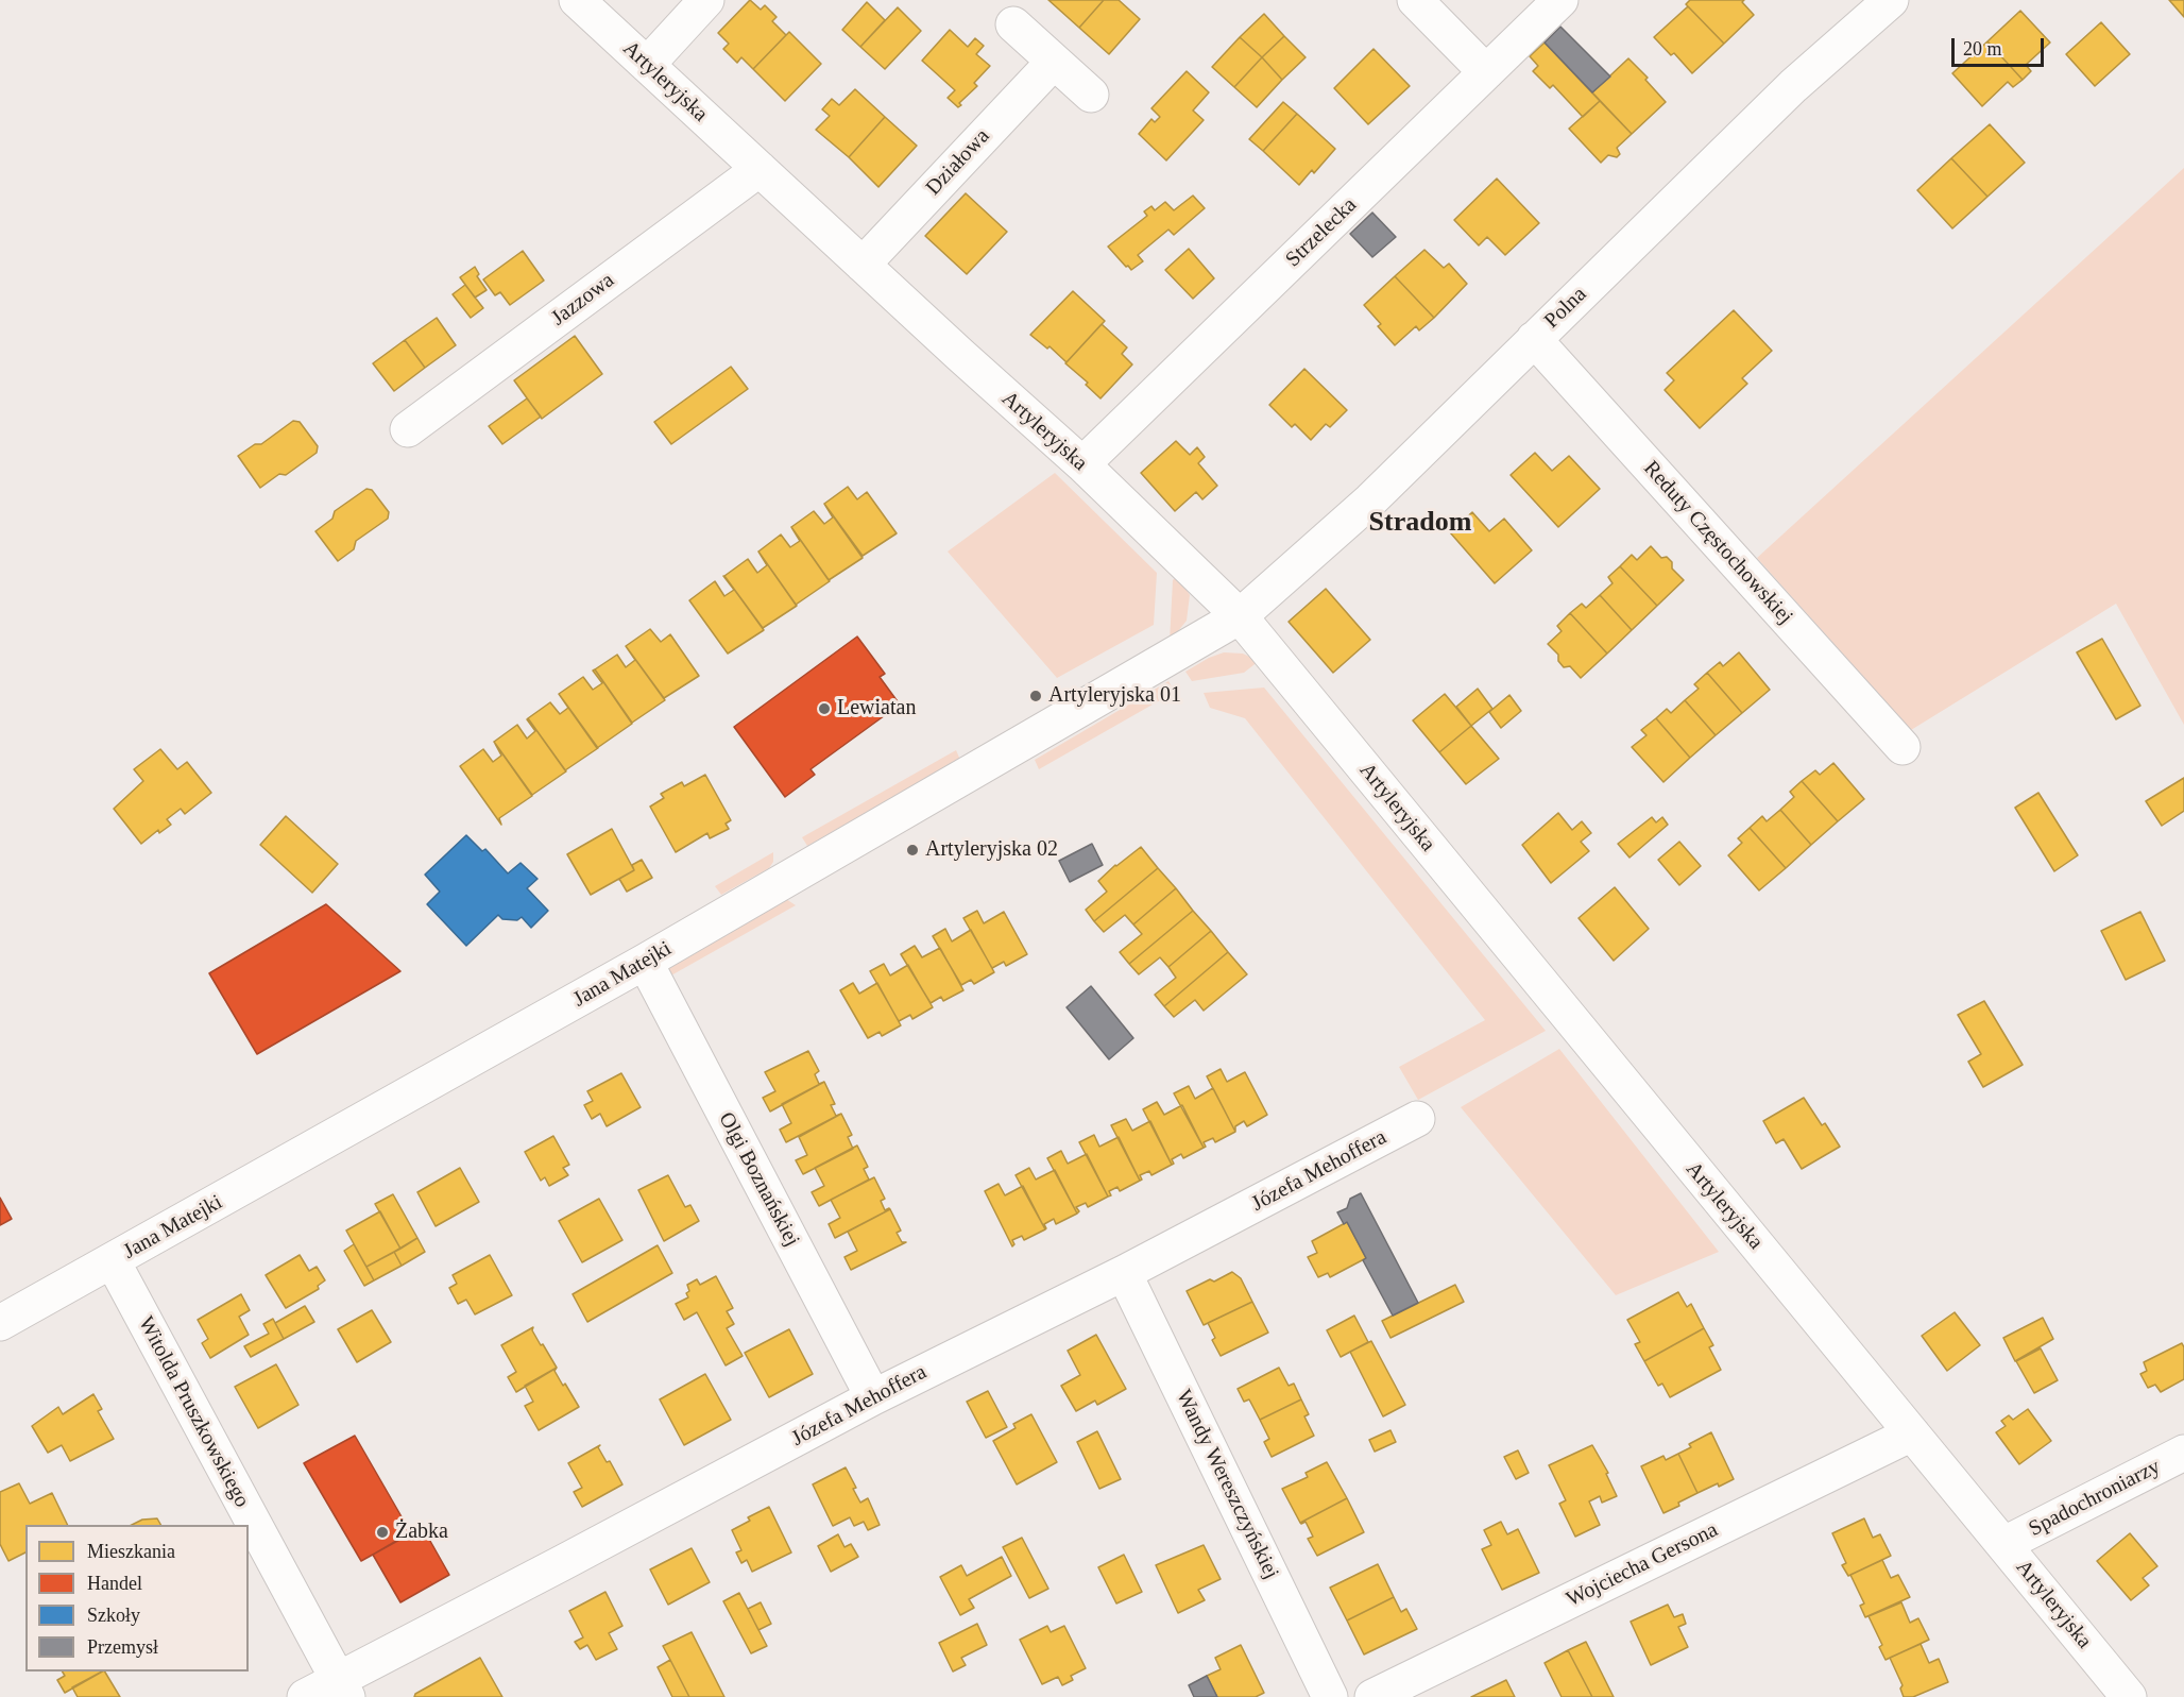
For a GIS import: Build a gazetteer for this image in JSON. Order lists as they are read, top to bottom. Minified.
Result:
{"streets":{"street":["Artyleryjska","Działowa","Strzelecka","Jazzowa","Polna","Reduty Częstochowskiej","Jana Matejki","Józefa Mehoffera","Olgi Boznańskiej","Witolda Pruszkowskiego","Wandy Wereszczyńskiej","Spadochroniarzy","Wojciecha Gersona"]},"crossings":[["Artyleryjska","Działowa"],["Artyleryjska","Strzelecka"],["Artyleryjska","Jazzowa"],["Artyleryjska","Polna"],["Artyleryjska","Jana Matejki"],["Artyleryjska","Spadochroniarzy"],["Artyleryjska","Wojciecha Gersona"],["Polna","Reduty Częstochowskiej"],["Polna","Jana Matejki"],["Jana Matejki","Olgi Boznańskiej"],["Jana Matejki","Witolda Pruszkowskiego"],["Józefa Mehoffera","Olgi Boznańskiej"],["Józefa Mehoffera","Witolda Pruszkowskiego"],["Józefa Mehoffera","Wandy Wereszczyńskiej"]],"districts":["Stradom"],"places":["Artyleryjska 01","Lewiatan","Artyleryjska 02","Żabka"],"legend":["Mieszkania","Handel","Szkoły","Przemysł"],"scale_bar":"20 m"}
